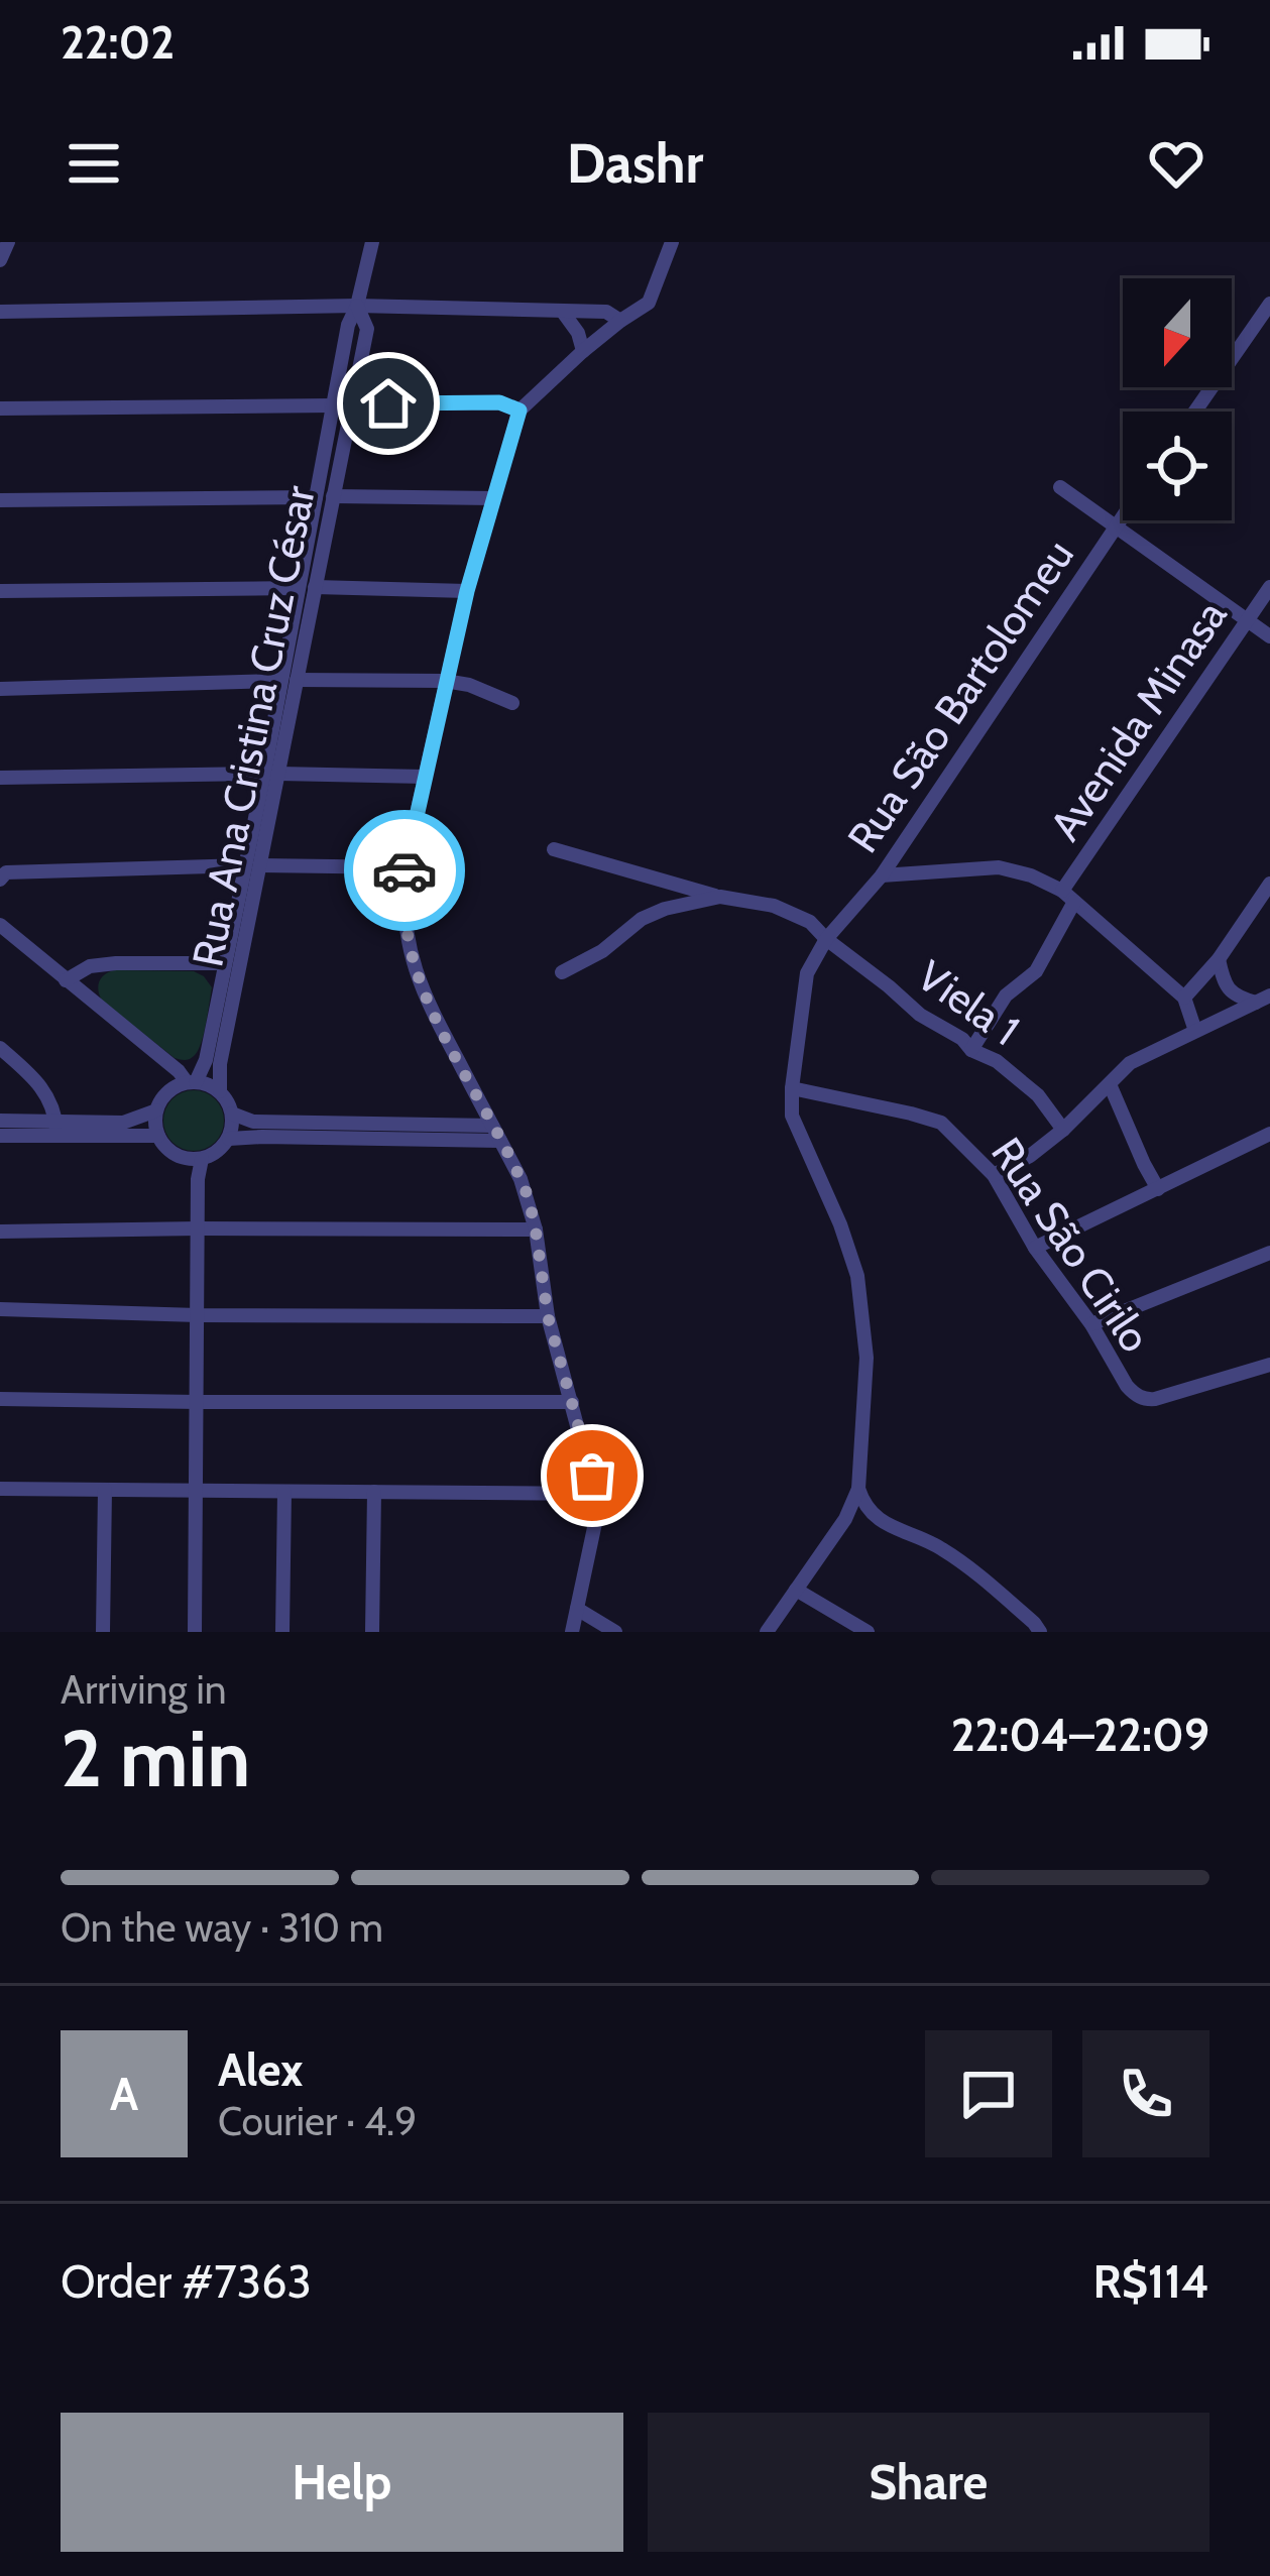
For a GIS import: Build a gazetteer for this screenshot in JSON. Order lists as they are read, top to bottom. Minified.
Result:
{"streets":{"street":["Rua São Bartolomeu","Avenida Minasa","Rua Ana Cristina Cruz César","Viela 1","Rua São Cirilo"]},"crossings":[["Rua São Bartolomeu","Viela 1"],["Avenida Minasa","Viela 1"]],"north":"bottom","page":{"status":"22:02","header":"Dashr","heading":["2 min","Arriving in","22:04–22:09"],"panel":["Alex","Courier · 4.9","Order #7363","R$114"],"bar":"On the way · 310 m","round":"A","buttons":["Help","Share"]}}
